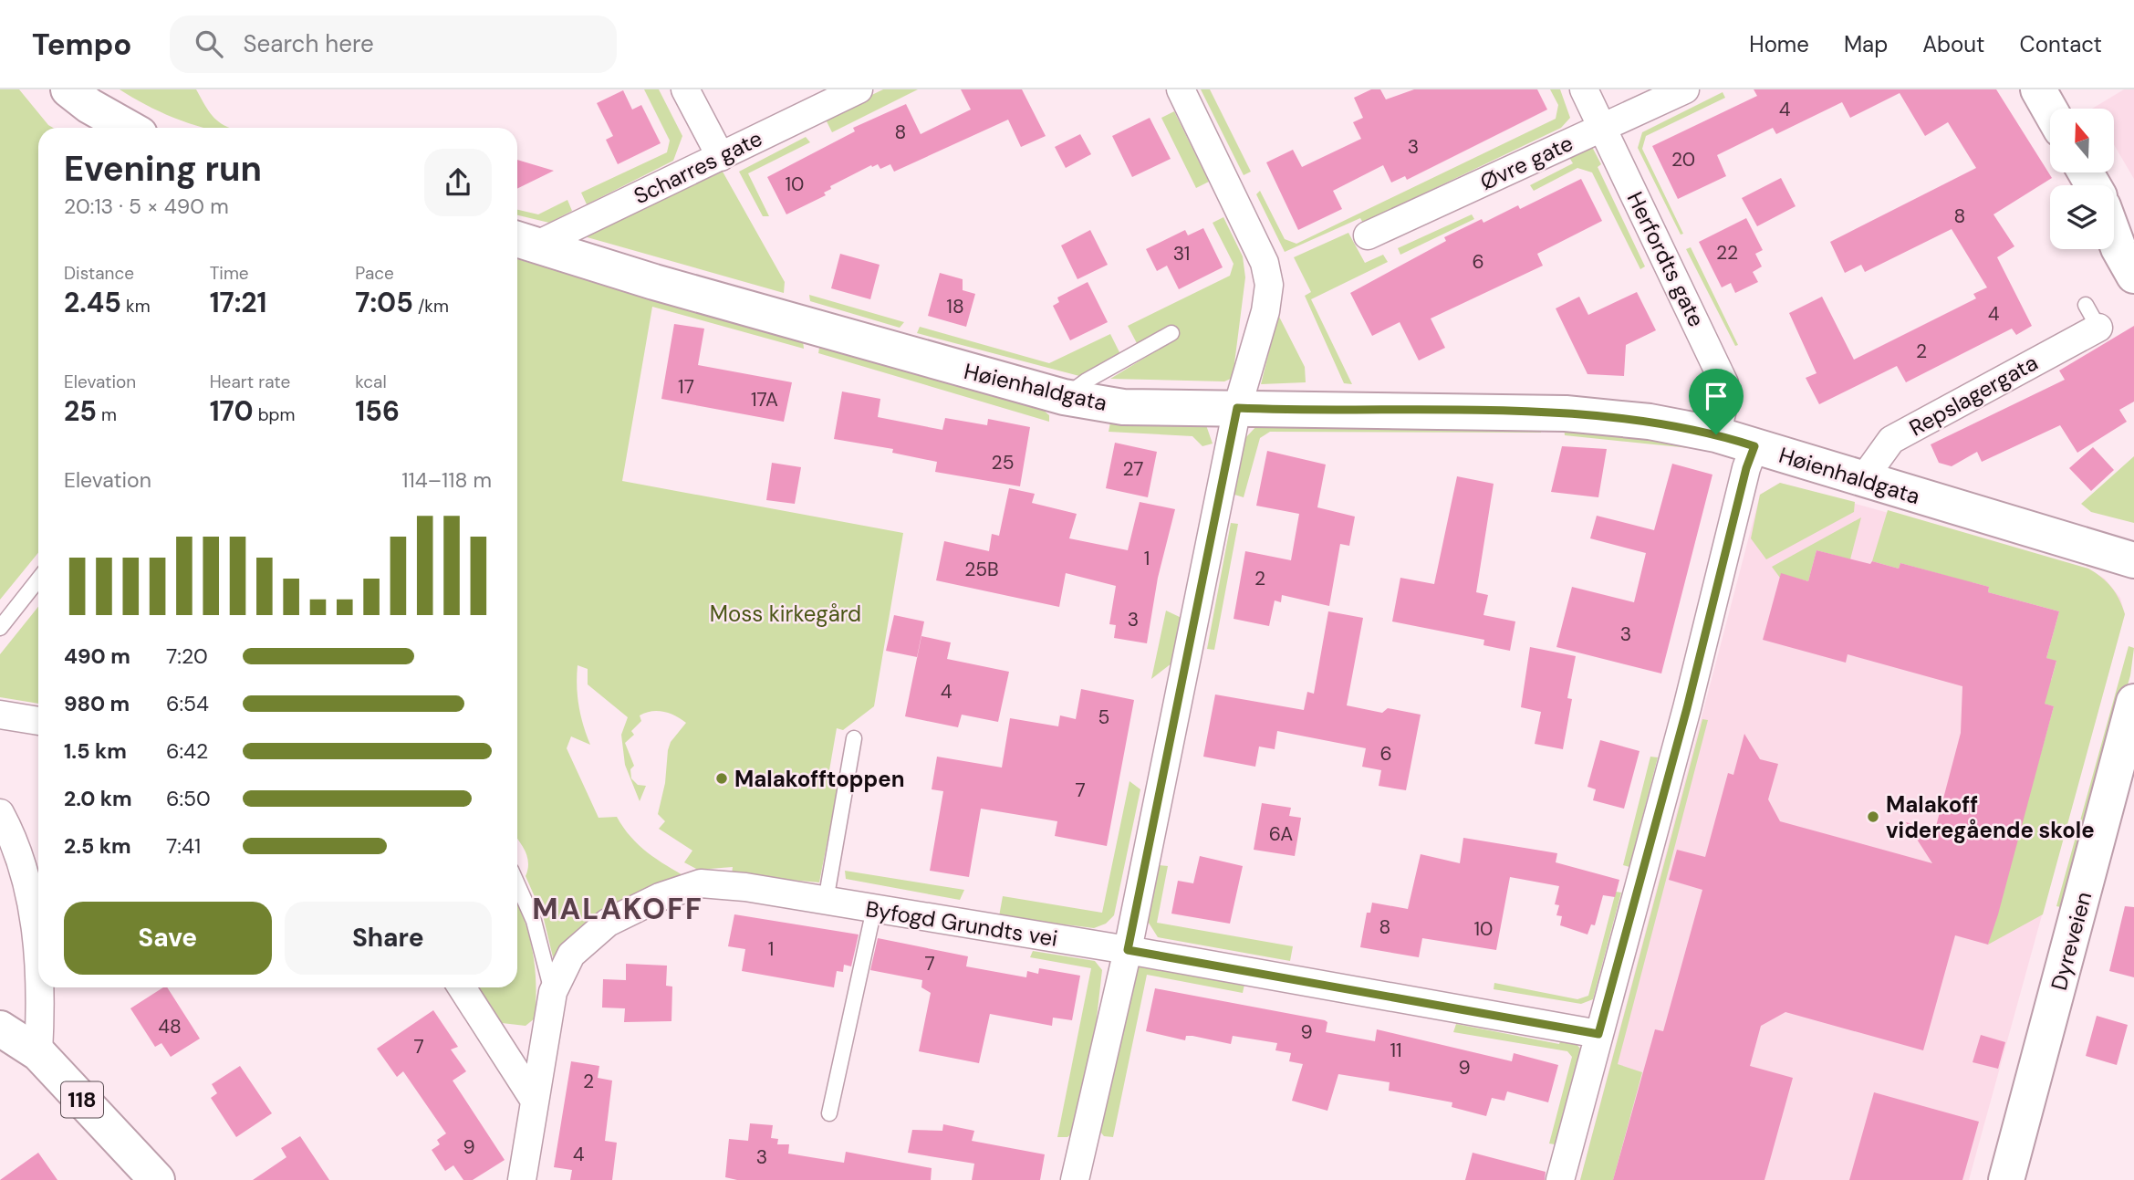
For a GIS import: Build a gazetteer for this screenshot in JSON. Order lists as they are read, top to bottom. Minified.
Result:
{"streets":{"street":["Øvre gate","Scharres gate","Herfordts gate","Høienhaldgata","Repslagergata","Byfogd Grundts vei","Dyreveien","118"]},"crossings":[["Øvre gate","Herfordts gate"],["Scharres gate","Høienhaldgata"],["Herfordts gate","Høienhaldgata"],["Høienhaldgata","Repslagergata"]],"districts":["MALAKOFF"],"parks":["Moss kirkegård"],"places":["Malakofftoppen","Malakoff videregående skole"],"house_numbers":["4","8","3","20","10","8","22","31","6","18","4","2","17","17A","25","27","1","25B","2","3","3","4","5","6","7","6A","8","10","1","7","48","9","7","11","9","2","9","4","3"],"north":"top","page":{"header":"Tempo","search":"Search here","nav":["Home","Map","About","Contact"],"heading":["Evening run","20:13 · 5 × 490 m"],"stats":[["Distance","2.45 km"],["Time","17:21"],["Pace","7:05 /km"],["Elevation","25 m"],["Heart rate","170 bpm"],["kcal","156"]],"chart":["Elevation","114–118 m"],"list":[{"name":"490 m","note":"7:20"},{"name":"980 m","note":"6:54"},{"name":"1.5 km","note":"6:42"},{"name":"2.0 km","note":"6:50"},{"name":"2.5 km","note":"7:41"}],"buttons":["Save","Share"]}}
